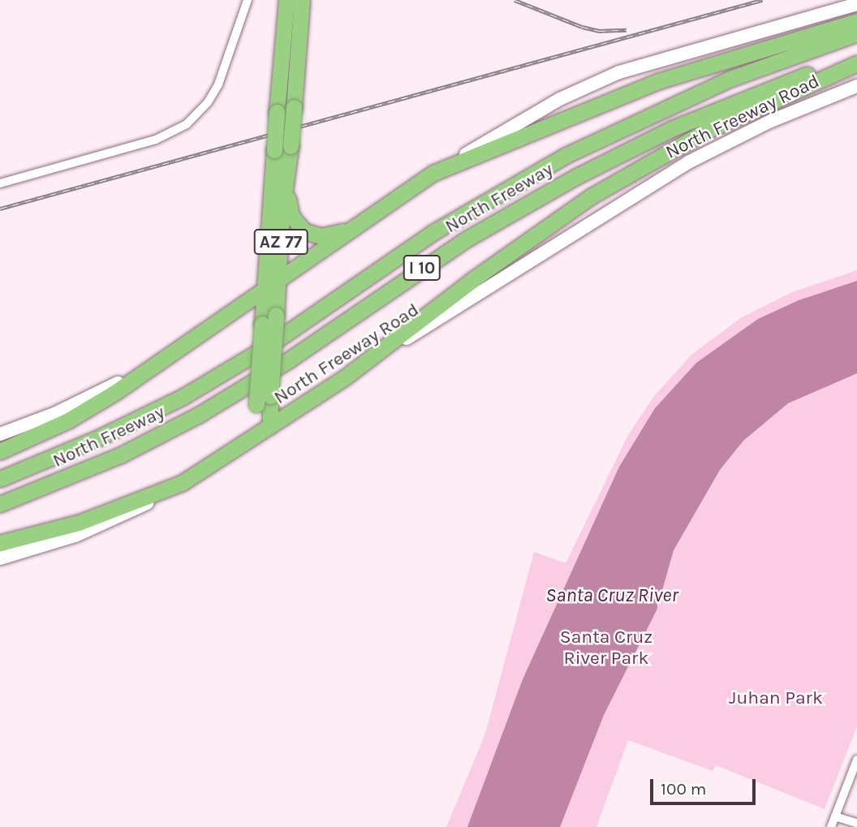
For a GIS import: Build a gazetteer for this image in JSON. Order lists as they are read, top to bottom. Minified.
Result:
{"streets":{"highway":["North Freeway Road","North Freeway","AZ 77","I 10"]},"water":["Santa Cruz River"],"parks":["Santa Cruz River Park","Juhan Park"],"scale_bar":"100 m"}
